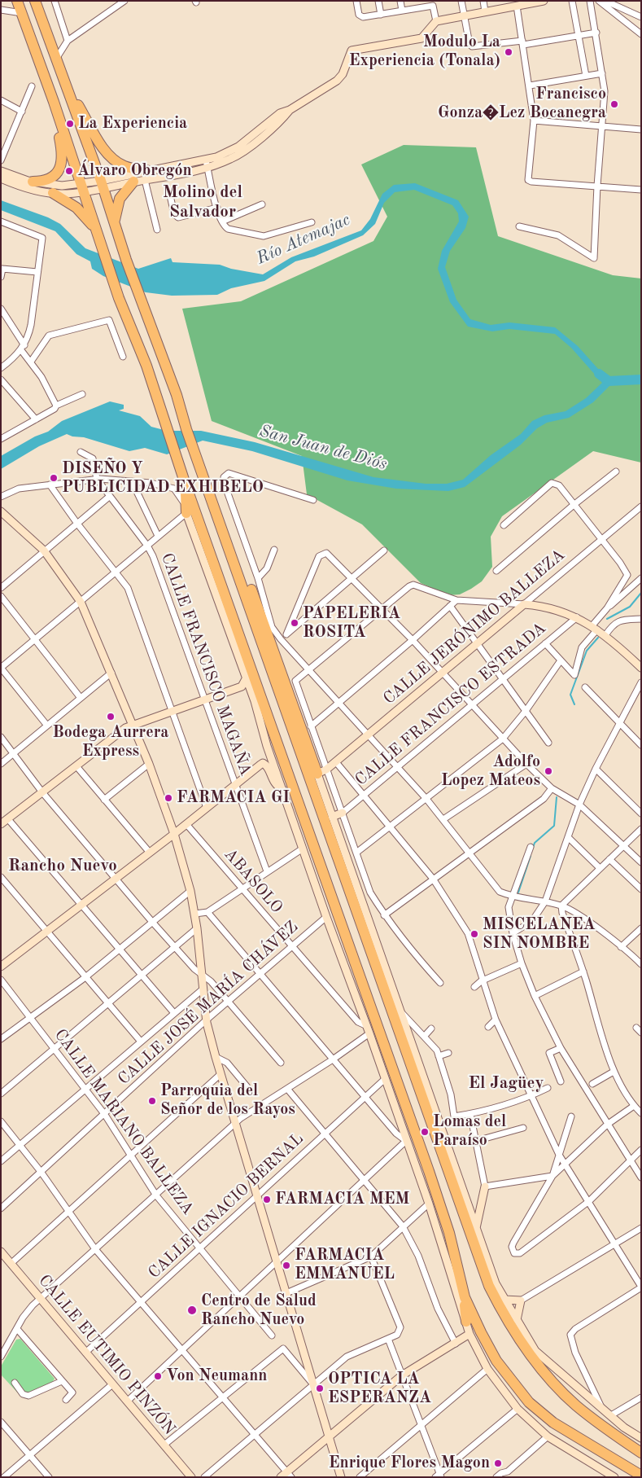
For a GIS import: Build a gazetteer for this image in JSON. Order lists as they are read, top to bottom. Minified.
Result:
{"streets":{"street":["CALLE JERÓNIMO BALLEZA","CALLE FRANCISCO MAGAÑA","CALLE FRANCISCO ESTRADA","ABASOLO","CALLE JOSÉ MARÍA CHÁVEZ","CALLE MARIANO BALLEZA","CALLE IGNACIO BERNAL","CALLE EUTIMIO PINZÓN"]},"crossings":[["ABASOLO","CALLE JOSÉ MARÍA CHÁVEZ"],["CALLE JOSÉ MARÍA CHÁVEZ","CALLE MARIANO BALLEZA"],["CALLE MARIANO BALLEZA","CALLE IGNACIO BERNAL"],["CALLE IGNACIO BERNAL","CALLE EUTIMIO PINZÓN"]],"districts":["Molino del Salvador","Rancho Nuevo","El Jagüey"],"water":["Río Atemajac","San Juan de Diós"],"places":["Modulo La Experiencia (Tonala)","Francisco Gonza�Lez Bocanegra","La Experiencia","Álvaro Obregón","DISEÑO Y PUBLICIDAD EXHIBELO","PAPELERIA ROSITA","Bodega Aurrera Express","Adolfo Lopez Mateos","FARMACIA GI","MISCELANEA SIN NOMBRE","Parroquia del Señor de los Rayos","Lomas del Paraíso","FARMACIA MEM","FARMACIA EMMANUEL","Centro de Salud Rancho Nuevo","Von Neumann","OPTICA LA ESPERANZA","Enrique Flores Magon"]}
